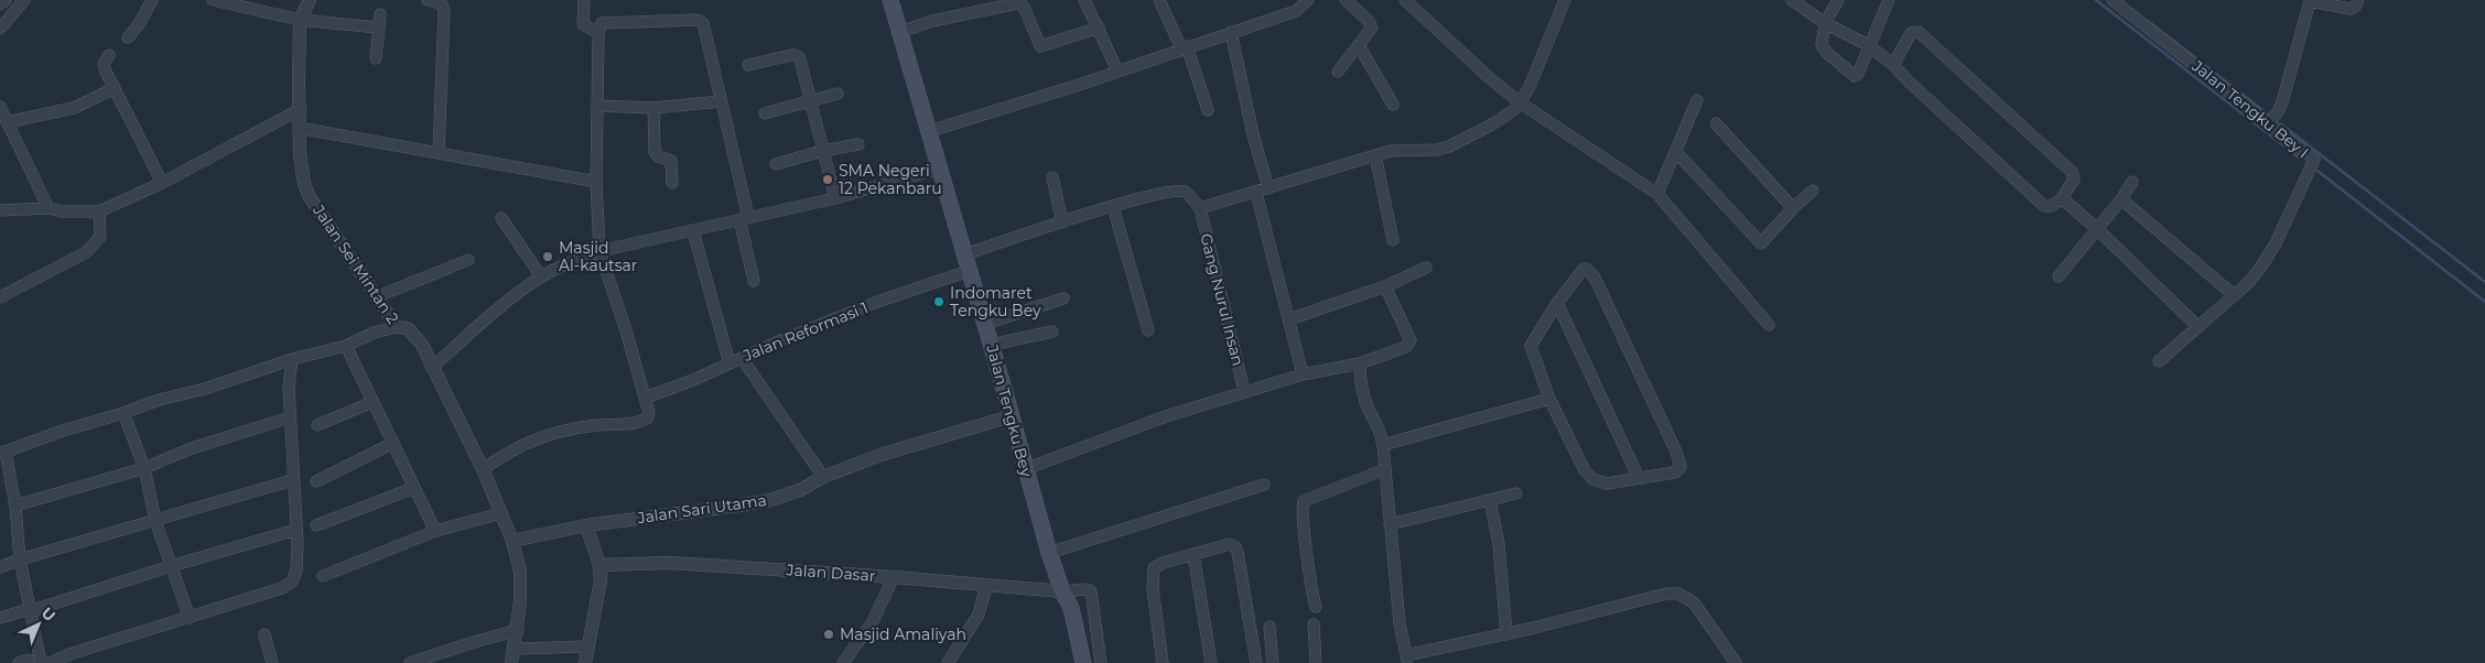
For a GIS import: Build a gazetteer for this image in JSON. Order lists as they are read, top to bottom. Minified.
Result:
{"streets":{"main road":["Jalan Tengku Bey"],"street":["Jalan Tengku Bey I","Jalan Sei Mintan 2","Gang Nurul Insan","Jalan Reformasi 1","Jalan Sari Utama","Jalan Dasar"]},"crossings":[["Jalan Sei Mintan 2","Jalan Sari Utama"],["Jalan Reformasi 1","Jalan Tengku Bey"],["Jalan Tengku Bey","Jalan Sari Utama"],["Jalan Tengku Bey","Jalan Dasar"]],"places":["SMA Negeri 12 Pekanbaru","Masjid Al-kautsar","Indomaret Tengku Bey","Masjid Amaliyah"],"north":"top right"}
